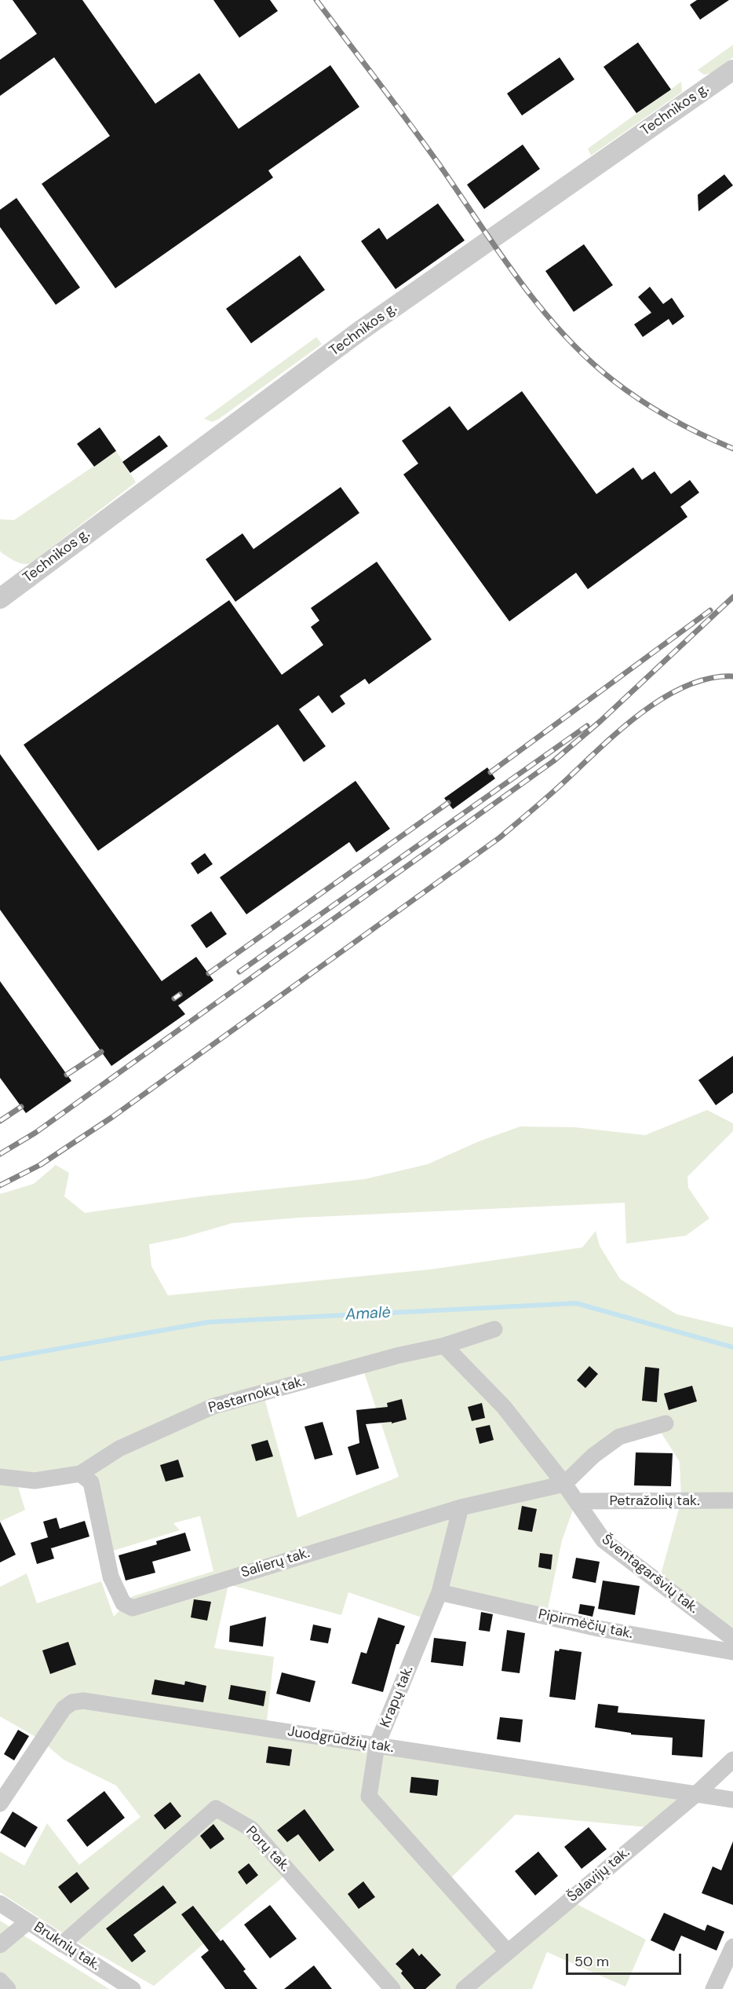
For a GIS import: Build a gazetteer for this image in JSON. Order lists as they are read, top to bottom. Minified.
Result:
{"streets":{"street":["Technikos g.","Pastarnokų tak.","Petražolių tak.","Salierų tak.","Šventagaršvių tak.","Pipirmėčių tak.","Krapų tak.","Juodgrūdžių tak.","Porų tak.","Šalavijų tak.","Bruknių tak."]},"crossings":[["Pastarnokų tak.","Salierų tak."],["Pastarnokų tak.","Šventagaršvių tak."],["Petražolių tak.","Šventagaršvių tak."],["Salierų tak.","Šventagaršvių tak."],["Salierų tak.","Krapų tak."],["Pipirmėčių tak.","Krapų tak."],["Krapų tak.","Juodgrūdžių tak."],["Krapų tak.","Šalavijų tak."],["Juodgrūdžių tak.","Šalavijų tak."],["Porų tak.","Bruknių tak."]],"water":["Amalė"],"scale_bar":"50 m"}
